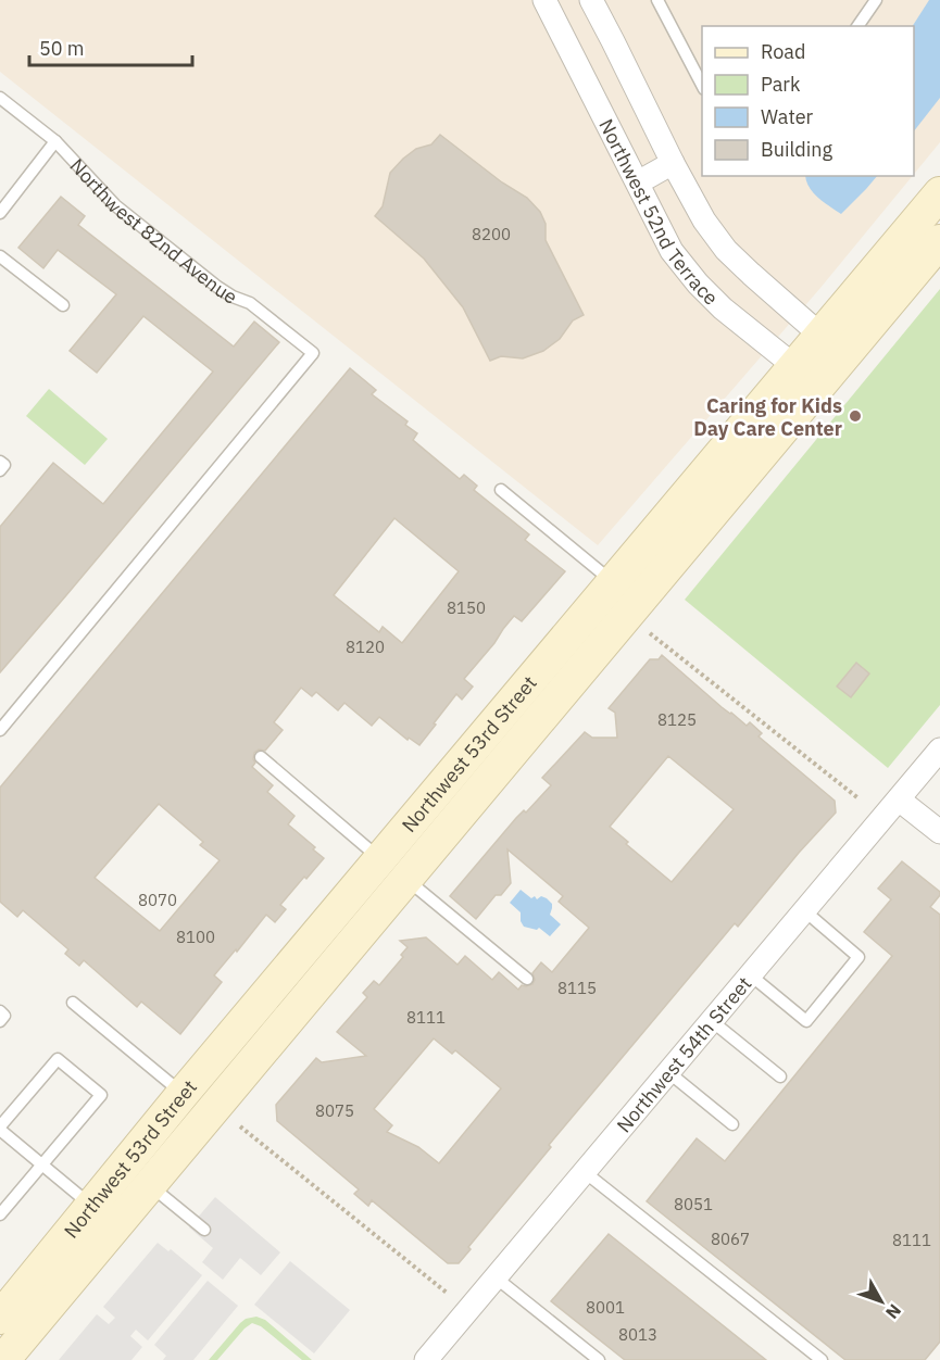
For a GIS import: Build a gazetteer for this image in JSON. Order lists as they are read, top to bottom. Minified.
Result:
{"streets":{"street":["Northwest 52nd Terrace","Northwest 53rd Street","Northwest 54th Street"],"lane":["Northwest 82nd Avenue"]},"crossings":[["Northwest 52nd Terrace","Northwest 53rd Street"]],"places":["Caring for Kids Day Care Center"],"house_numbers":["8200","8150","8120","8125","8070","8100","8115","8111","8075","8051","8067","8111","8001","8013"],"legend":["Road","Park","Water","Building"],"scale_bar":"50 m","north":"bottom right"}
